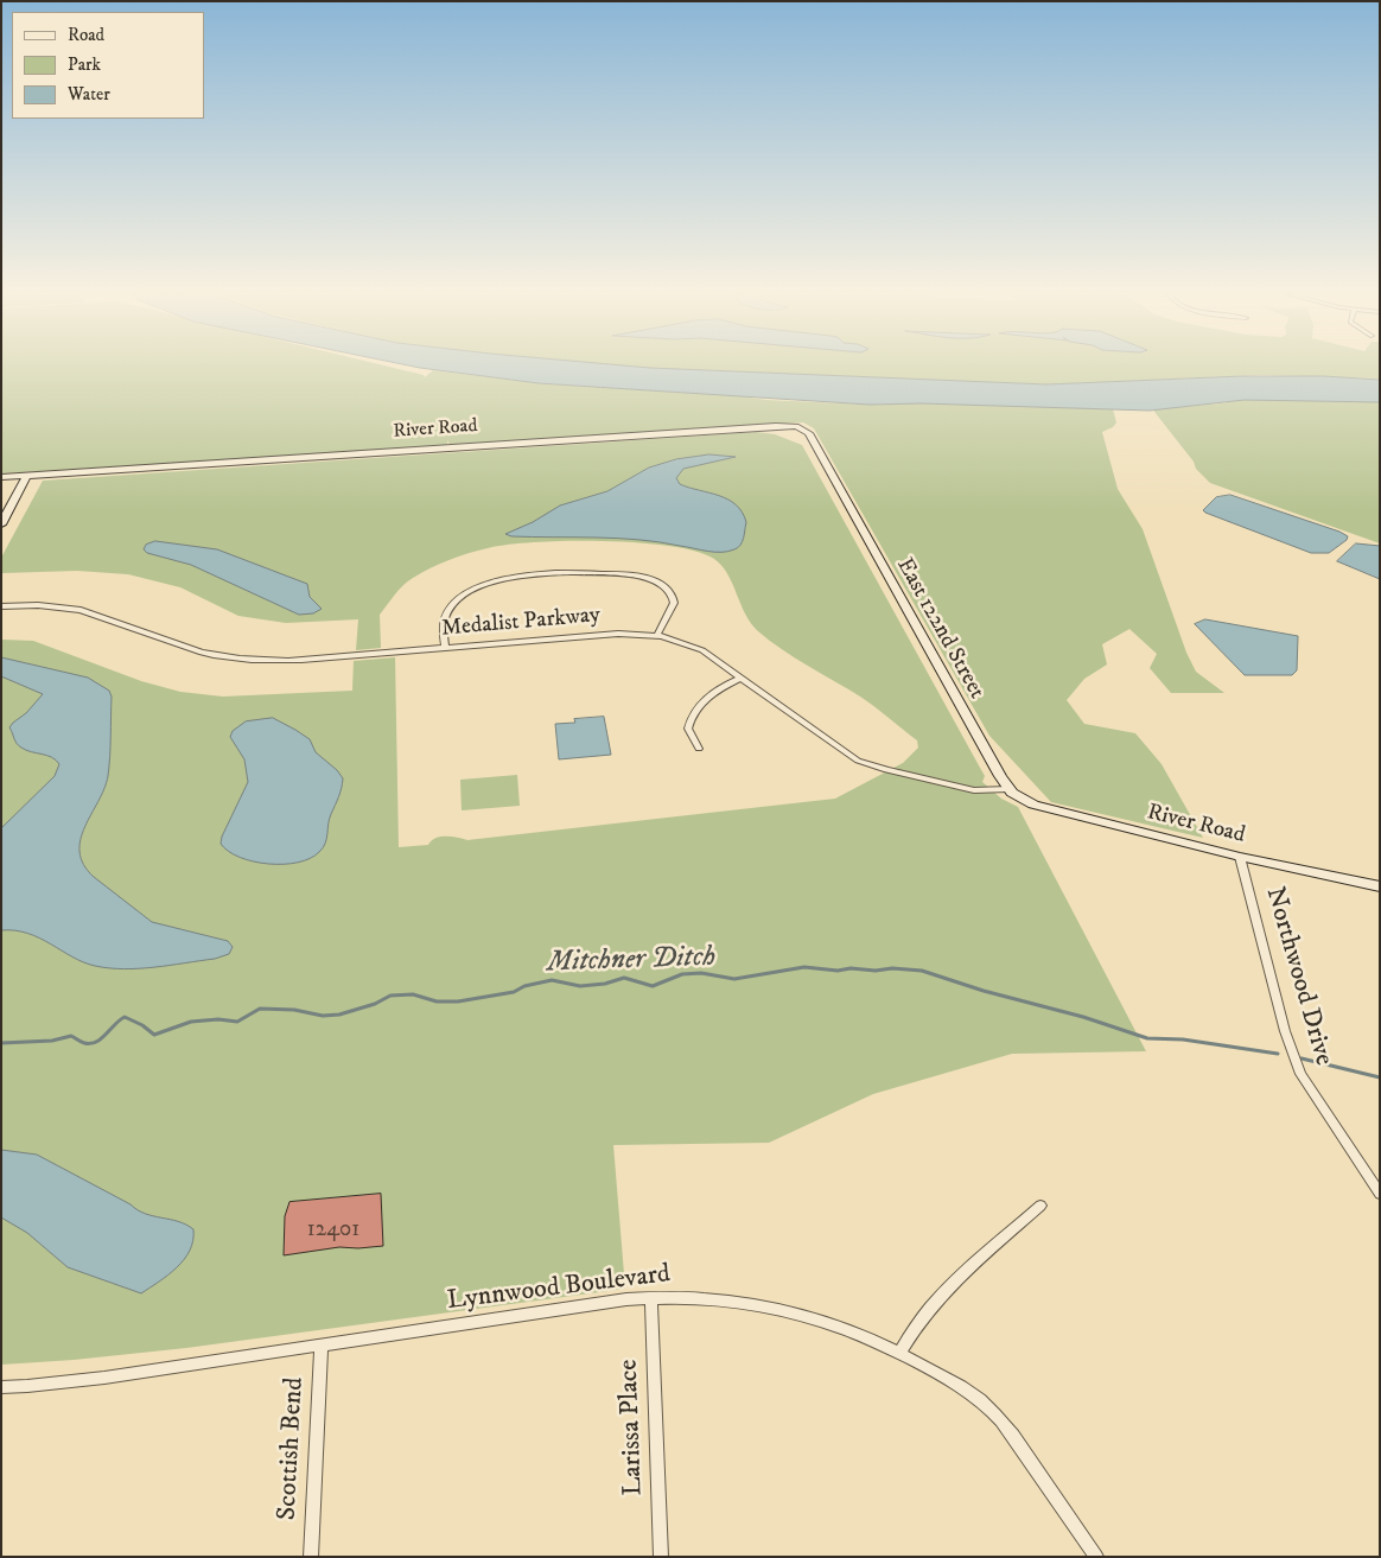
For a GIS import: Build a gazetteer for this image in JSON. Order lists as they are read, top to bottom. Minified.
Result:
{"streets":{"street":["River Road","Medalist Parkway","East 122nd Street","Northwood Drive","Lynnwood Boulevard","Larissa Place","Scottish Bend"]},"crossings":[["River Road","Medalist Parkway"],["River Road","East 122nd Street"],["River Road","Northwood Drive"],["Medalist Parkway","East 122nd Street"],["Lynnwood Boulevard","Larissa Place"],["Lynnwood Boulevard","Scottish Bend"]],"water":["Mitchner Ditch"],"house_numbers":["12401"],"legend":["Road","Park","Water"]}
